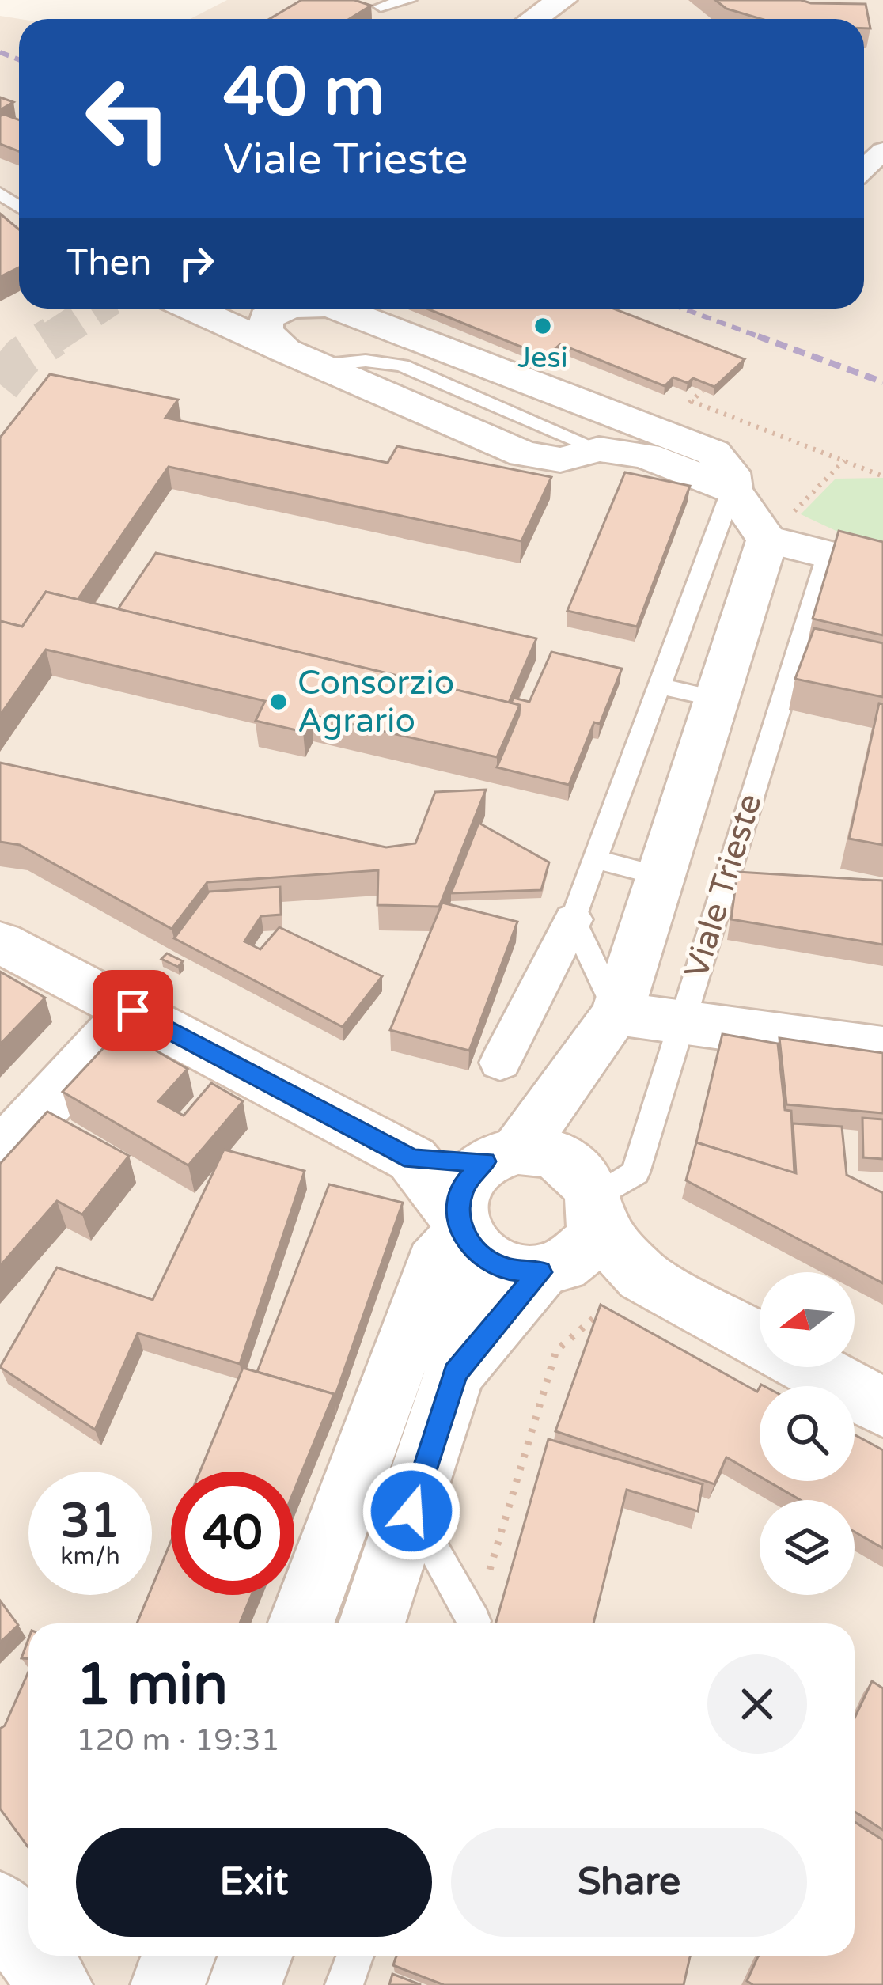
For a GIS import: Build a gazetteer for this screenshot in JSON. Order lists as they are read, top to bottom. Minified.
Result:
{"streets":{"street":["Viale Trieste"]},"places":["Jesi","Consorzio Agrario"],"north":"left","page":{"turn":["40 m","Viale Trieste"],"then":"Then","speed":"31 km/h","limit":"40","heading":["1 min","120 m · 19:31"],"buttons":["Exit","Share"]}}
